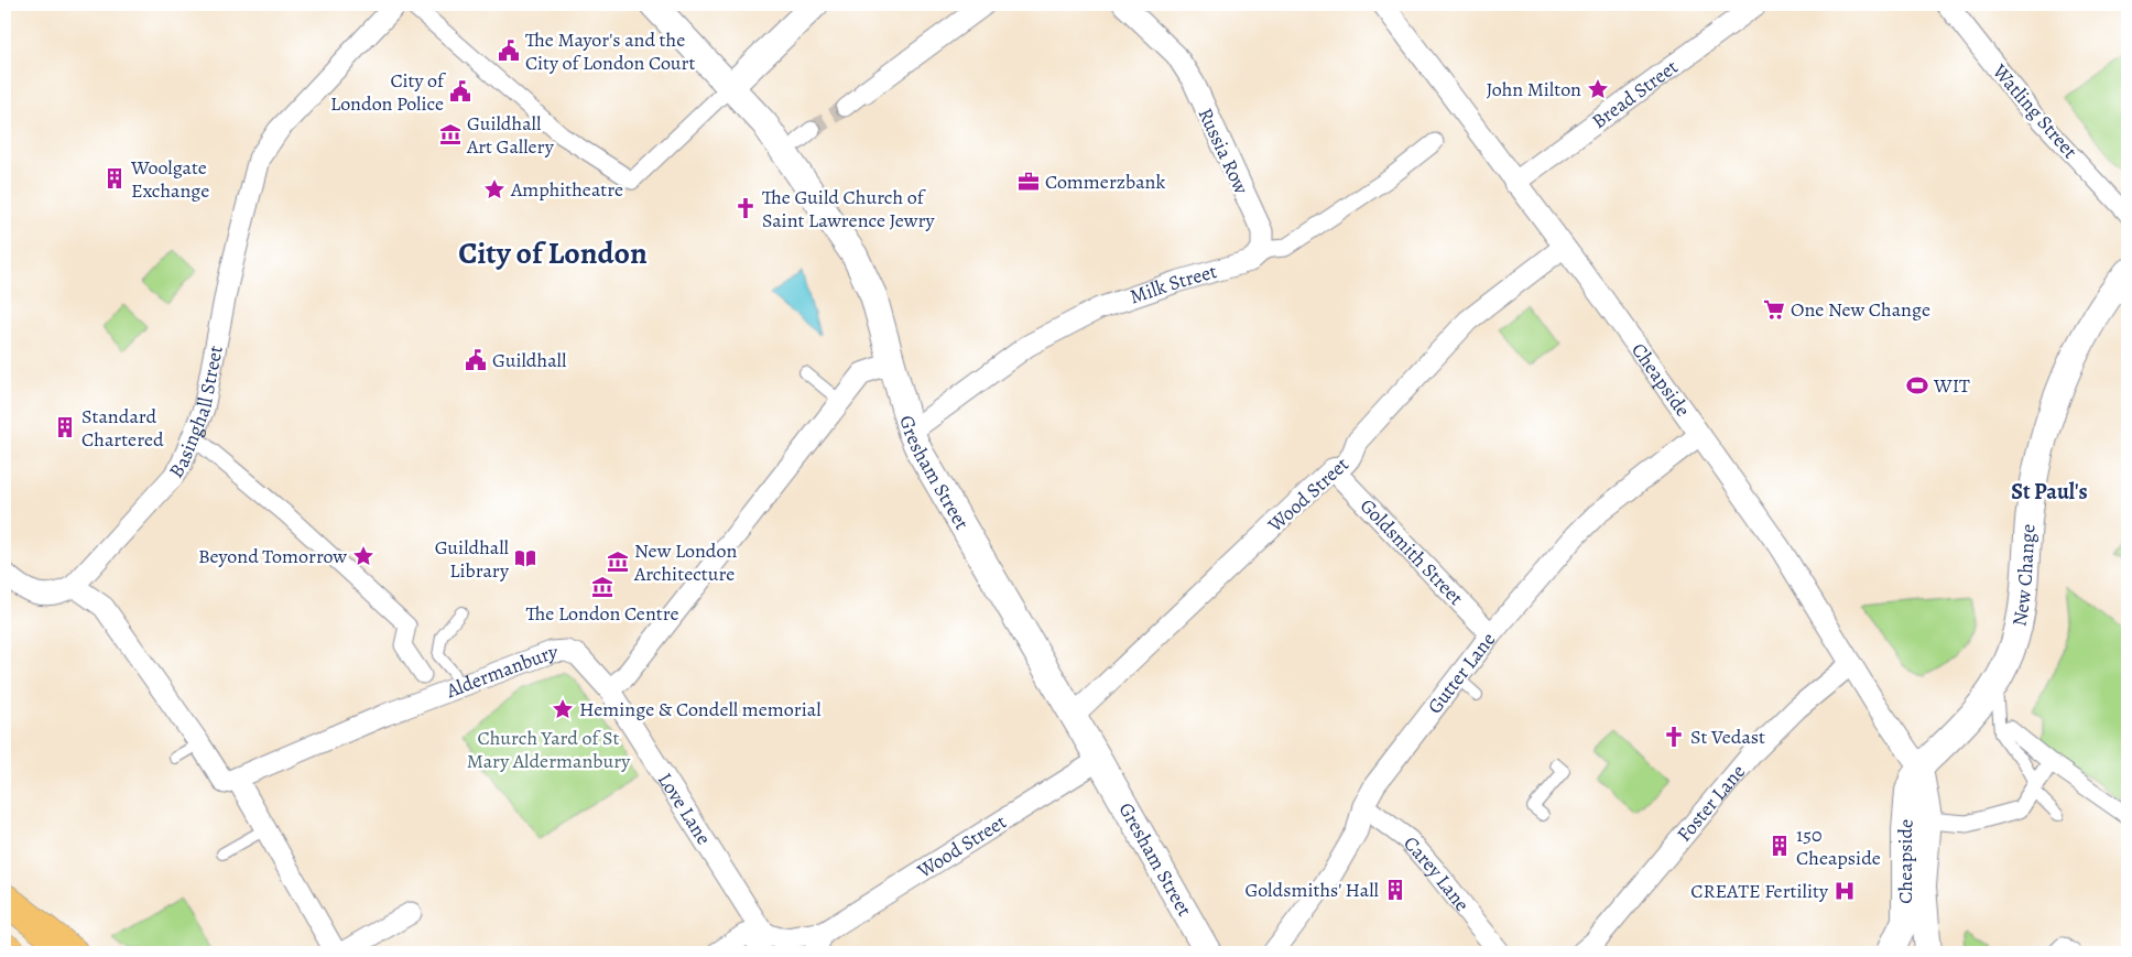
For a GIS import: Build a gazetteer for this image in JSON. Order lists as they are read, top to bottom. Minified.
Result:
{"streets":{"street":["Bread Street","Watling Street","Russia Row","Milk Street","Cheapside","Basinghall Street","Gresham Street","Wood Street","Goldsmith Street","New Change","Aldermanbury","Gutter Lane","Foster Lane","Love Lane","Carey Lane"]},"crossings":[["Bread Street","Cheapside"],["Russia Row","Milk Street"],["Milk Street","Gresham Street"],["Cheapside","Wood Street"],["Cheapside","New Change"],["Cheapside","Gutter Lane"],["Cheapside","Foster Lane"],["Gresham Street","Wood Street"],["Wood Street","Goldsmith Street"],["Wood Street","Love Lane"],["Goldsmith Street","Gutter Lane"],["Aldermanbury","Love Lane"],["Gutter Lane","Carey Lane"]],"districts":["City of London","St Paul's"],"parks":["Church Yard of St Mary Aldermanbury"],"places":{"public building":["The Mayor's and the City of London Court","City of London Police","Guildhall"],"place":["John Milton","Amphitheatre","Beyond Tomorrow","Heminge & Condell memorial"],"museum":["Guildhall Art Gallery","New London Architecture","The London Centre"],"building":["Woolgate Exchange","Standard Chartered","150 Cheapside","Goldsmiths' Hall"],"office":["Commerzbank"],"church":["The Guild Church of Saint Lawrence Jewry","St Vedast"],"supermarket":["One New Change"],"sports":["WIT"],"library":["Guildhall Library"],"hospital":["CREATE Fertility"]}}
